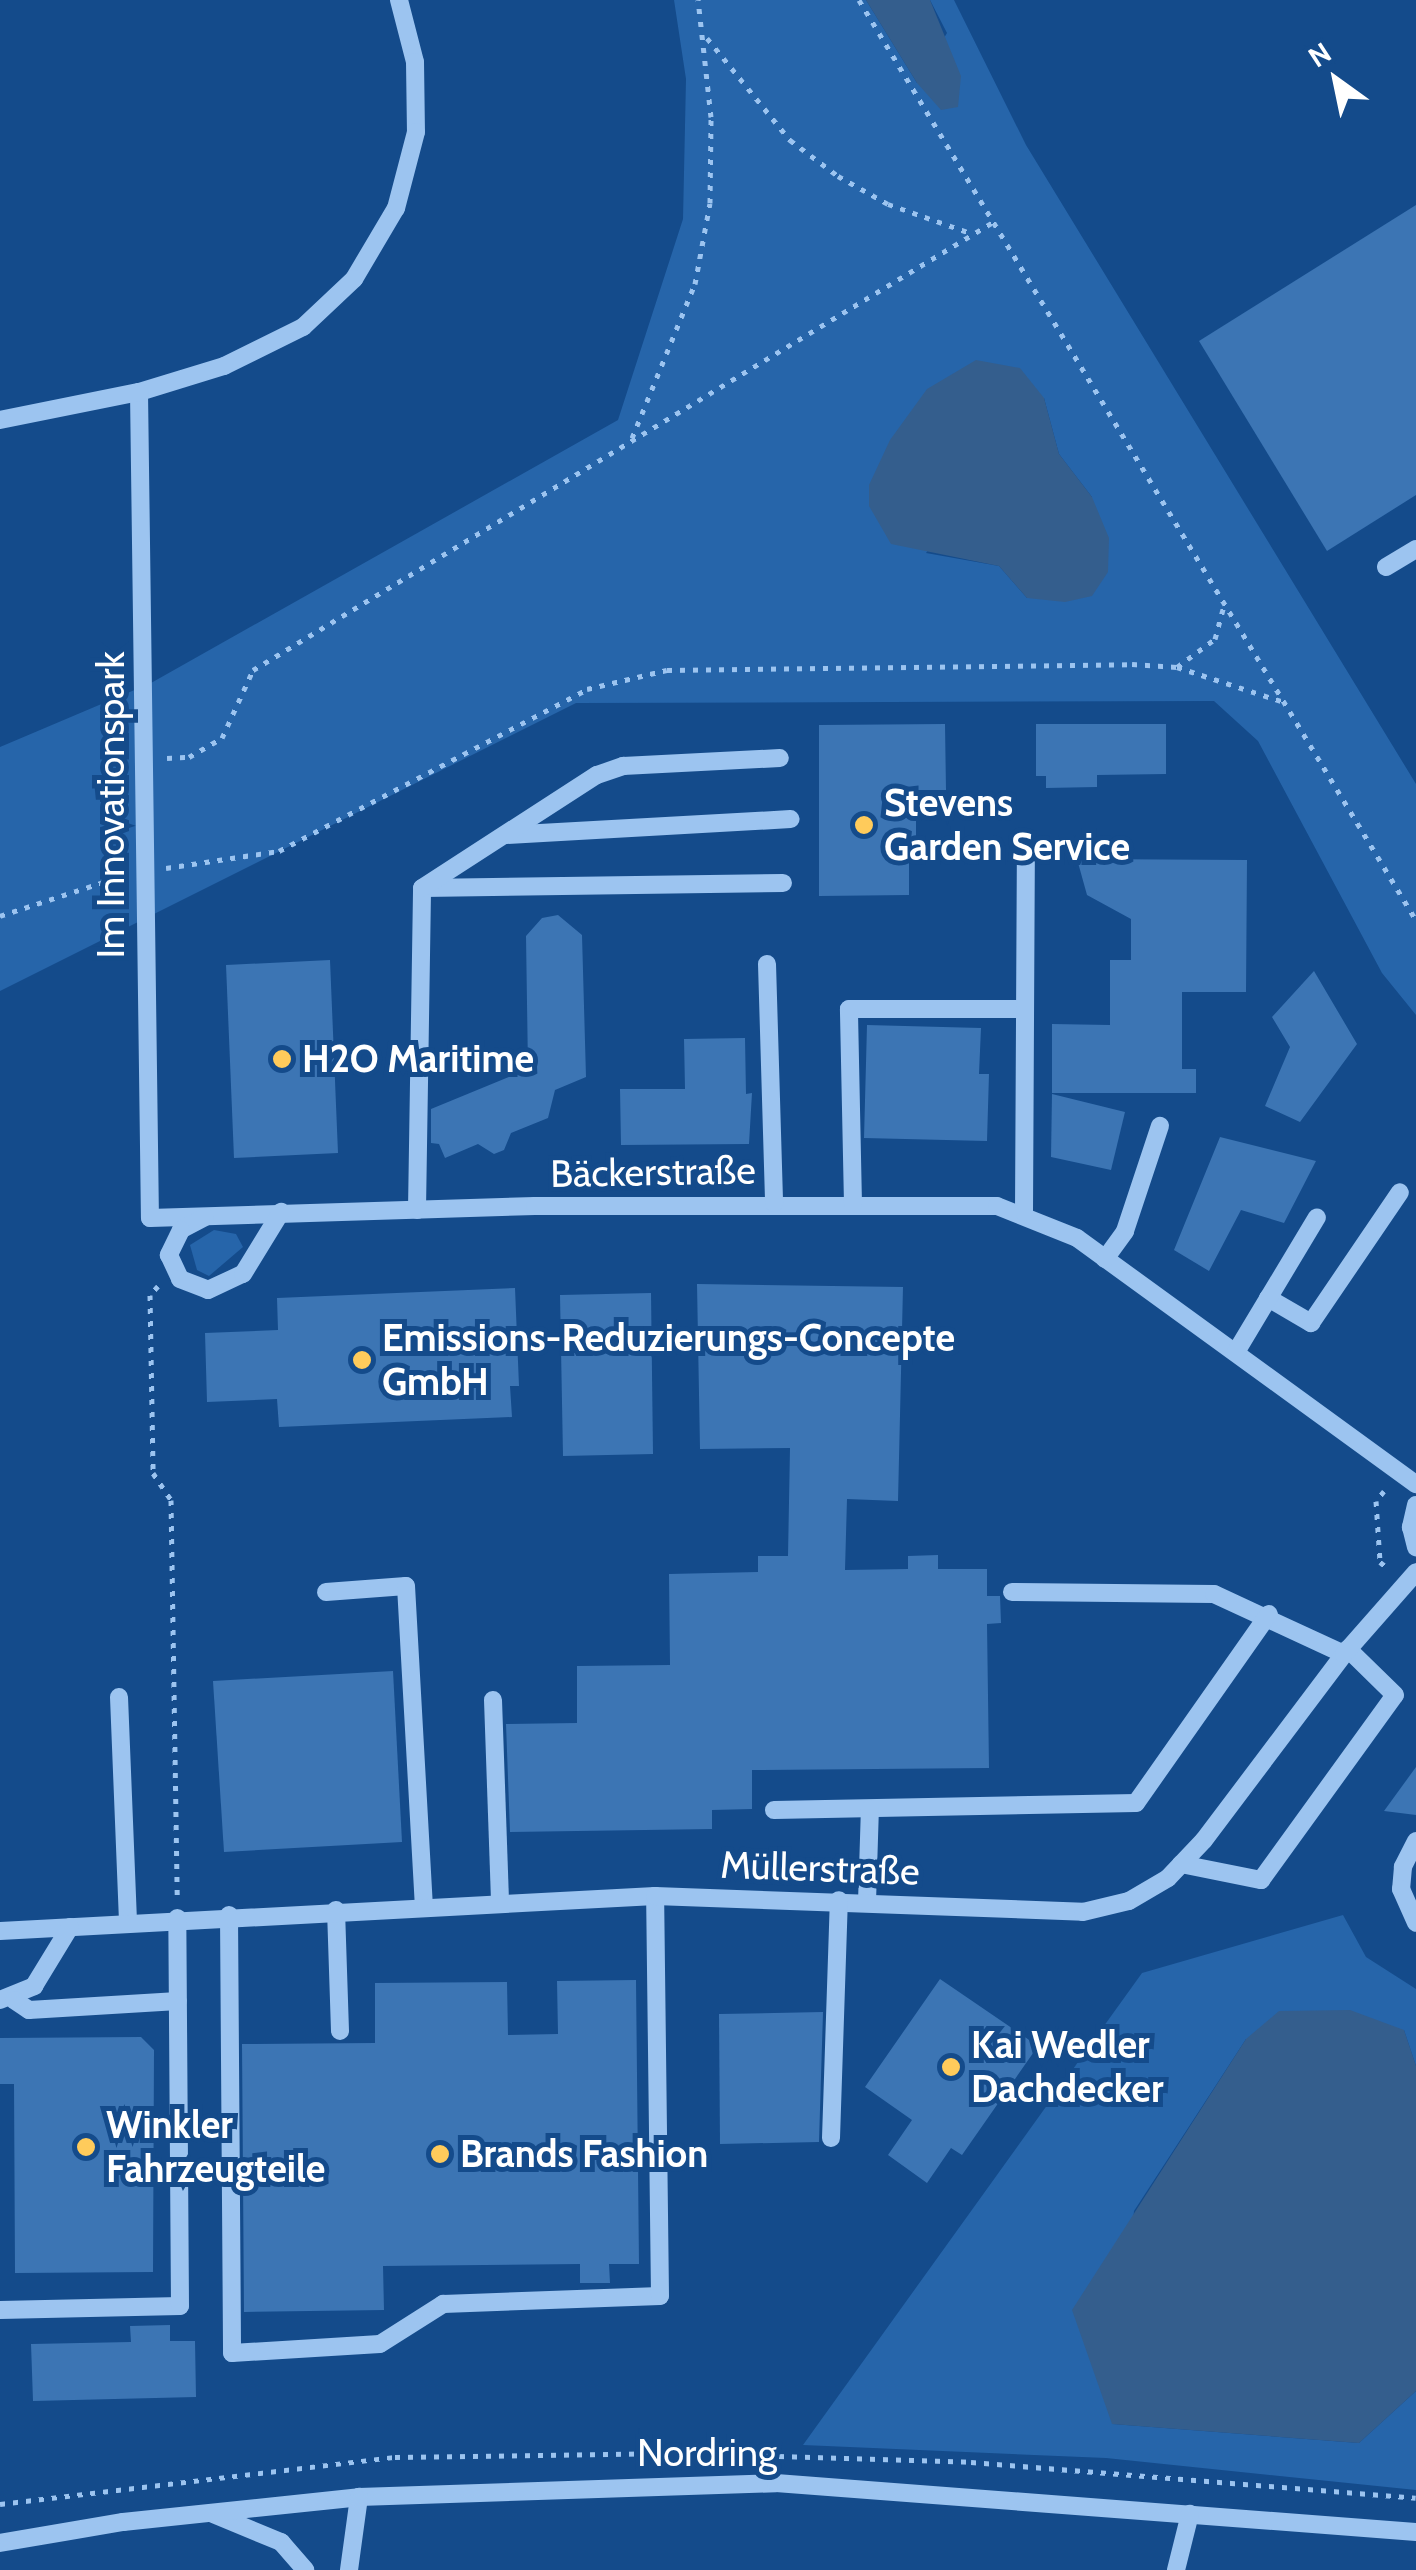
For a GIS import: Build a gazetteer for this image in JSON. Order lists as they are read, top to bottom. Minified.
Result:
{"streets":{"street":["Im Innovationspark","Bäckerstraße","Müllerstraße","Nordring"]},"crossings":[["Im Innovationspark","Bäckerstraße"]],"places":["Stevens Garden Service","H2O Maritime","Emissions-Reduzierungs-Concepte GmbH","Kai Wedler Dachdecker","Winkler Fahrzeugteile","Brands Fashion"],"north":"top left"}
